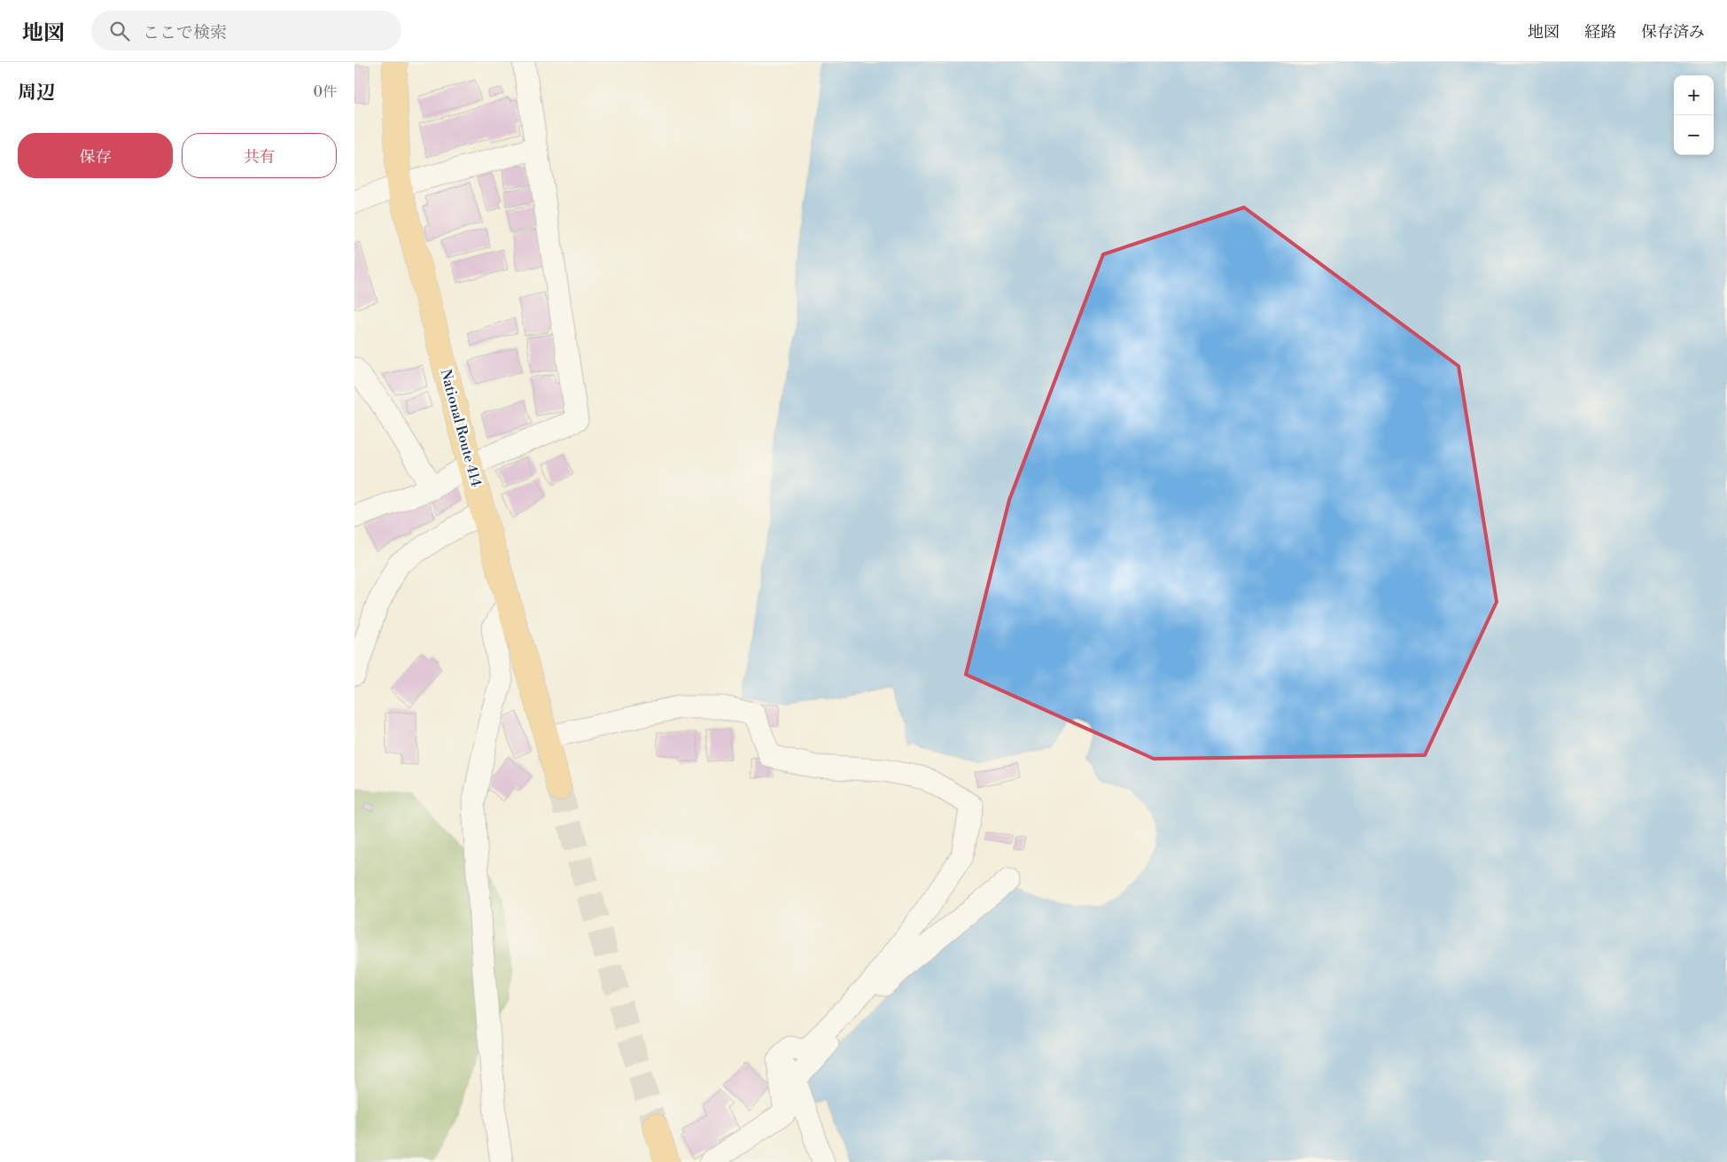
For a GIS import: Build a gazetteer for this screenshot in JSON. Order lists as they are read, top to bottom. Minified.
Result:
{"streets":{"highway":["National Route 414"]},"page":{"header":"地図","search":"ここで検索","nav":["地図","経路","保存済み"],"heading":["周辺","0件"],"map_buttons":["+","−"],"buttons":["保存","共有"]}}
